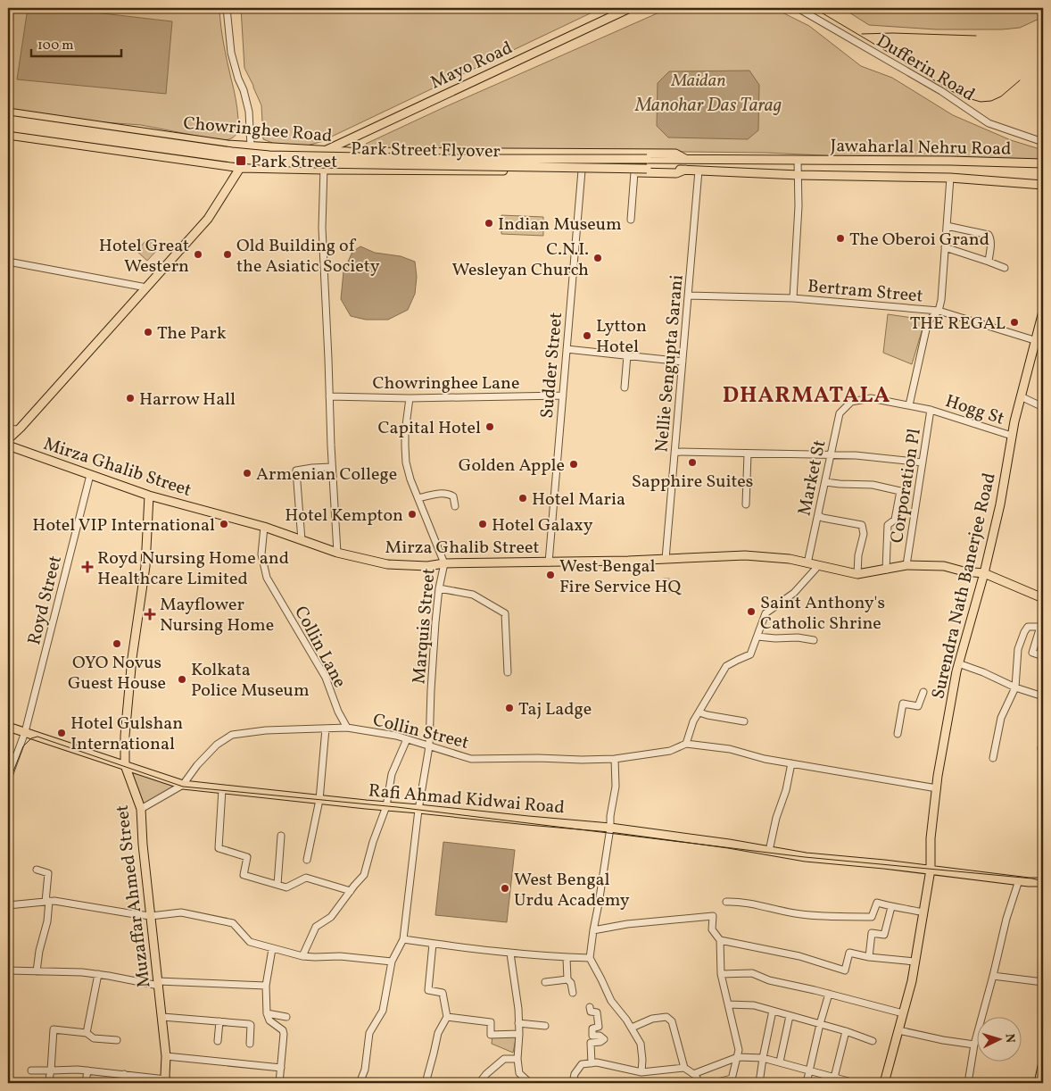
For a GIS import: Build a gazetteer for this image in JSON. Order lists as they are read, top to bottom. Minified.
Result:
{"streets":{"main road":["Mayo Road","Chowringhee Road","Jawaharlal Nehru Road","Park Street Flyover","Mirza Ghalib Street","Surendra Nath Banerjee Road","Rafi Ahmad Kidwai Road","Muzaffar Ahmed Street"],"street":["Dufferin Road","Bertram Street","Nellie Sengupta Sarani","Sudder Street","Chowringhee Lane","Hogg St","Market St","Corporation Pl","Royd Street","Marquis Street","Collin Lane","Collin Street"]},"crossings":[["Mayo Road","Chowringhee Road"],["Chowringhee Road","Park Street Flyover"],["Chowringhee Road","Sudder Street"],["Bertram Street","Nellie Sengupta Sarani"],["Bertram Street","Surendra Nath Banerjee Road"],["Nellie Sengupta Sarani","Mirza Ghalib Street"],["Sudder Street","Chowringhee Lane"],["Sudder Street","Mirza Ghalib Street"],["Chowringhee Lane","Marquis Street"],["Hogg St","Market St"],["Hogg St","Corporation Pl"],["Hogg St","Surendra Nath Banerjee Road"],["Mirza Ghalib Street","Market St"],["Mirza Ghalib Street","Corporation Pl"],["Mirza Ghalib Street","Surendra Nath Banerjee Road"],["Mirza Ghalib Street","Royd Street"],["Mirza Ghalib Street","Marquis Street"],["Mirza Ghalib Street","Collin Lane"],["Mirza Ghalib Street","Muzaffar Ahmed Street"],["Surendra Nath Banerjee Road","Rafi Ahmad Kidwai Road"],["Royd Street","Rafi Ahmad Kidwai Road"],["Marquis Street","Collin Street"],["Marquis Street","Rafi Ahmad Kidwai Road"],["Collin Lane","Collin Street"],["Collin Street","Rafi Ahmad Kidwai Road"],["Collin Street","Muzaffar Ahmed Street"],["Rafi Ahmad Kidwai Road","Muzaffar Ahmed Street"]],"districts":["DHARMATALA"],"water":["Manohar Das Tarag"],"parks":["Maidan"],"places":{"transit":["Park Street"],"other":["Indian Museum","The Oberoi Grand","Hotel Great Western","Old Building of the Asiatic Society","C.N.I. Wesleyan Church","THE REGAL","The Park","Lytton Hotel","Harrow Hall","Capital Hotel","Sapphire Suites","Golden Apple","Armenian College","Hotel Maria","Hotel Kempton","Hotel VIP International","Hotel Galaxy","West Bengal Fire Service HQ","Saint Anthony's Catholic Shrine","OYO Novus Guest House","Kolkata Police Museum","Taj Ladge","Hotel Gulshan International","West Bengal Urdu Academy"],"health":["Royd Nursing Home and Healthcare Limited","Mayflower Nursing Home"]},"scale_bar":"100 m","north":"right"}
